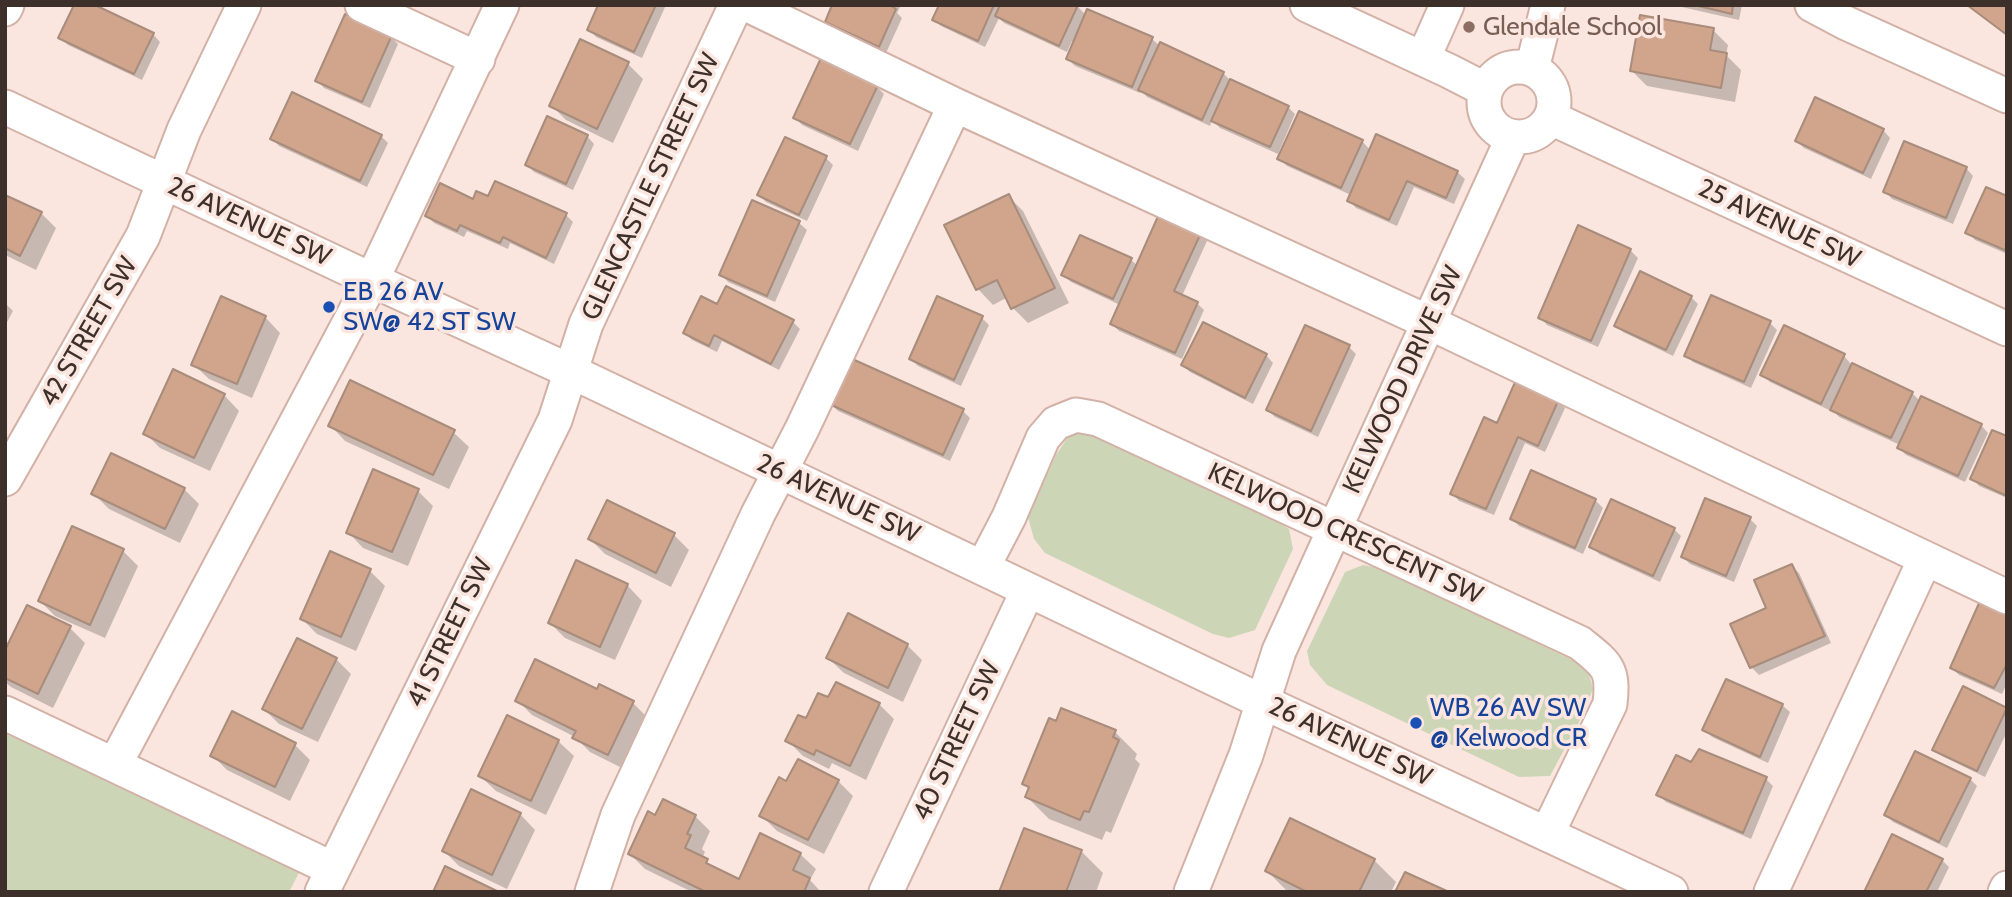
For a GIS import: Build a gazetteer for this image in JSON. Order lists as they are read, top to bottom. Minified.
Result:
{"streets":{"street":["GLENCASTLE STREET SW","26 AVENUE SW","25 AVENUE SW","42 STREET SW","KELWOOD DRIVE SW","KELWOOD CRESCENT SW","41 STREET SW","40 STREET SW"]},"crossings":[["GLENCASTLE STREET SW","26 AVENUE SW"],["GLENCASTLE STREET SW","41 STREET SW"],["26 AVENUE SW","42 STREET SW"],["26 AVENUE SW","KELWOOD DRIVE SW"],["26 AVENUE SW","KELWOOD CRESCENT SW"],["26 AVENUE SW","41 STREET SW"],["26 AVENUE SW","40 STREET SW"],["25 AVENUE SW","KELWOOD DRIVE SW"],["KELWOOD DRIVE SW","KELWOOD CRESCENT SW"]],"places":["Glendale School","EB 26 AV SW@ 42 ST SW","WB 26 AV SW @ Kelwood CR"]}
